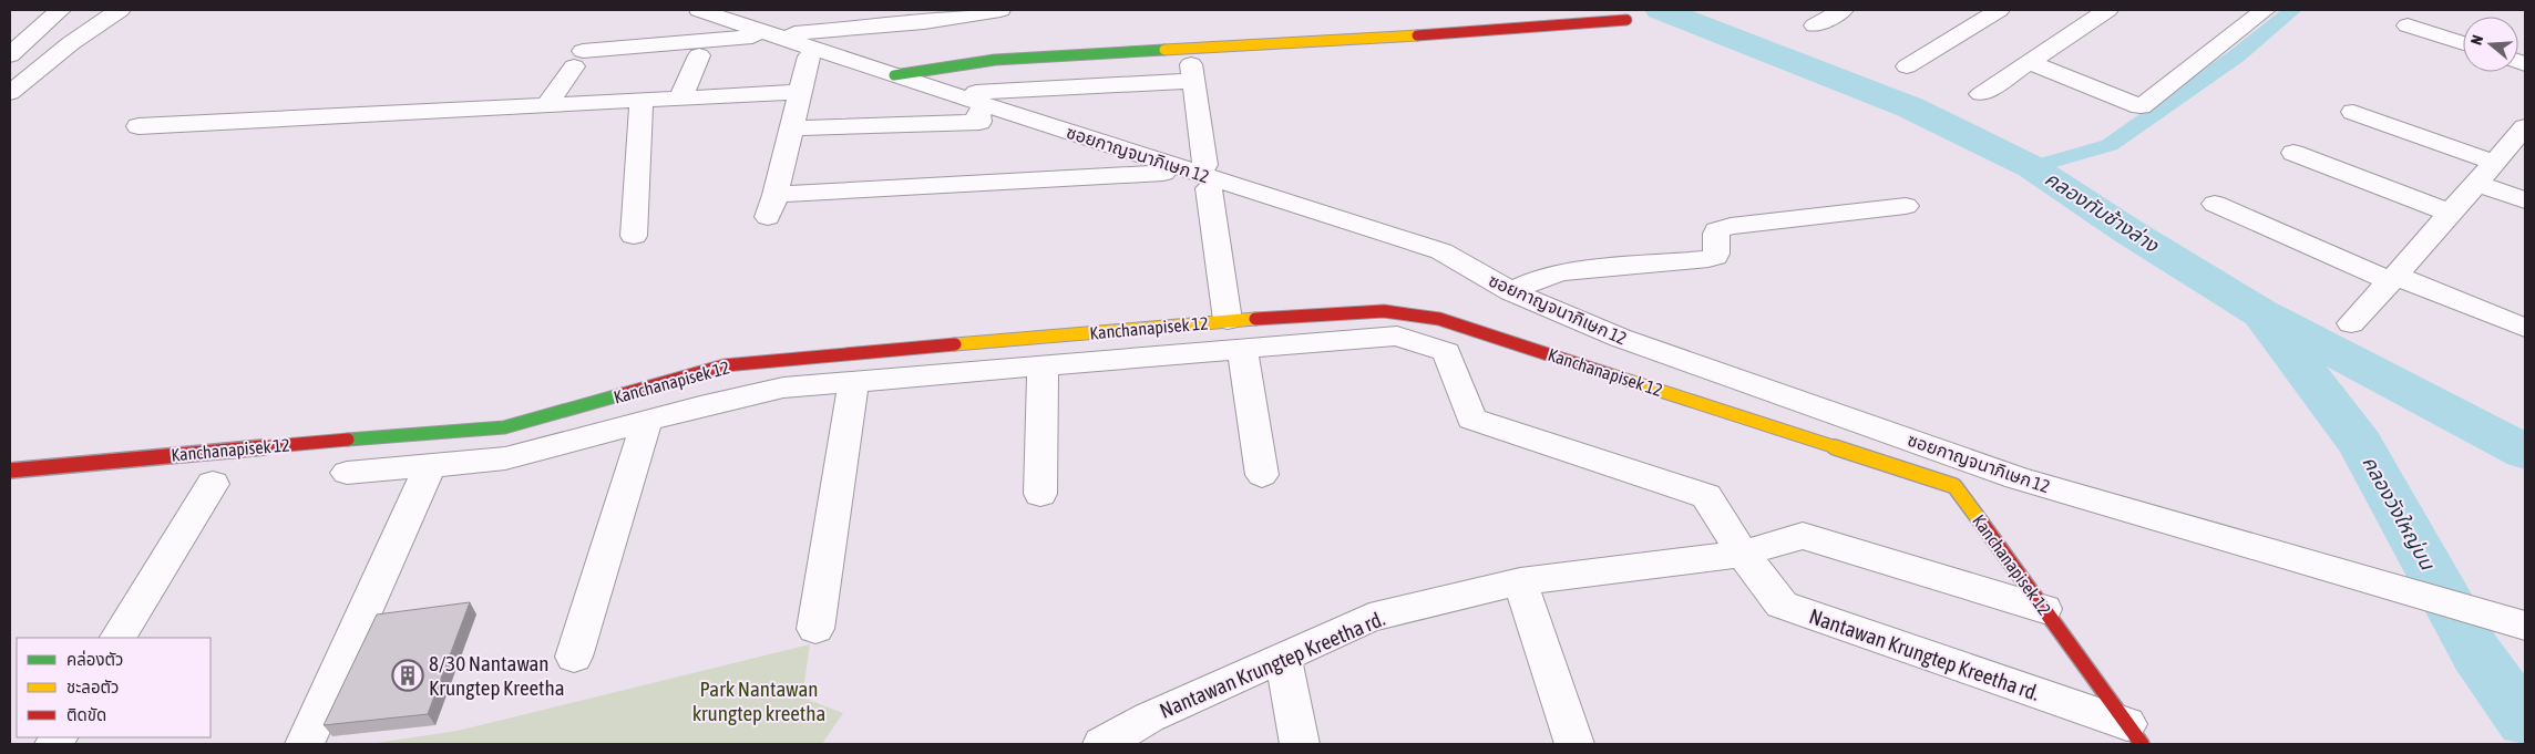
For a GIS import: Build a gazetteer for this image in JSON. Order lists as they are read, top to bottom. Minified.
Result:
{"streets":{"street":["ซอยกาญจนาภิเษก 12","Kanchanapisek 12","Nantawan Krungtep Kreetha rd."]},"crossings":[["Kanchanapisek 12","Nantawan Krungtep Kreetha rd."]],"water":["คลองทับช้างล่าง","คลองวังใหญ่บน"],"parks":["Park Nantawan krungtep kreetha"],"places":{"building":["8/30 Nantawan Krungtep Kreetha"]},"legend":["คล่องตัว","ชะลอตัว","ติดขัด"],"north":"left"}
